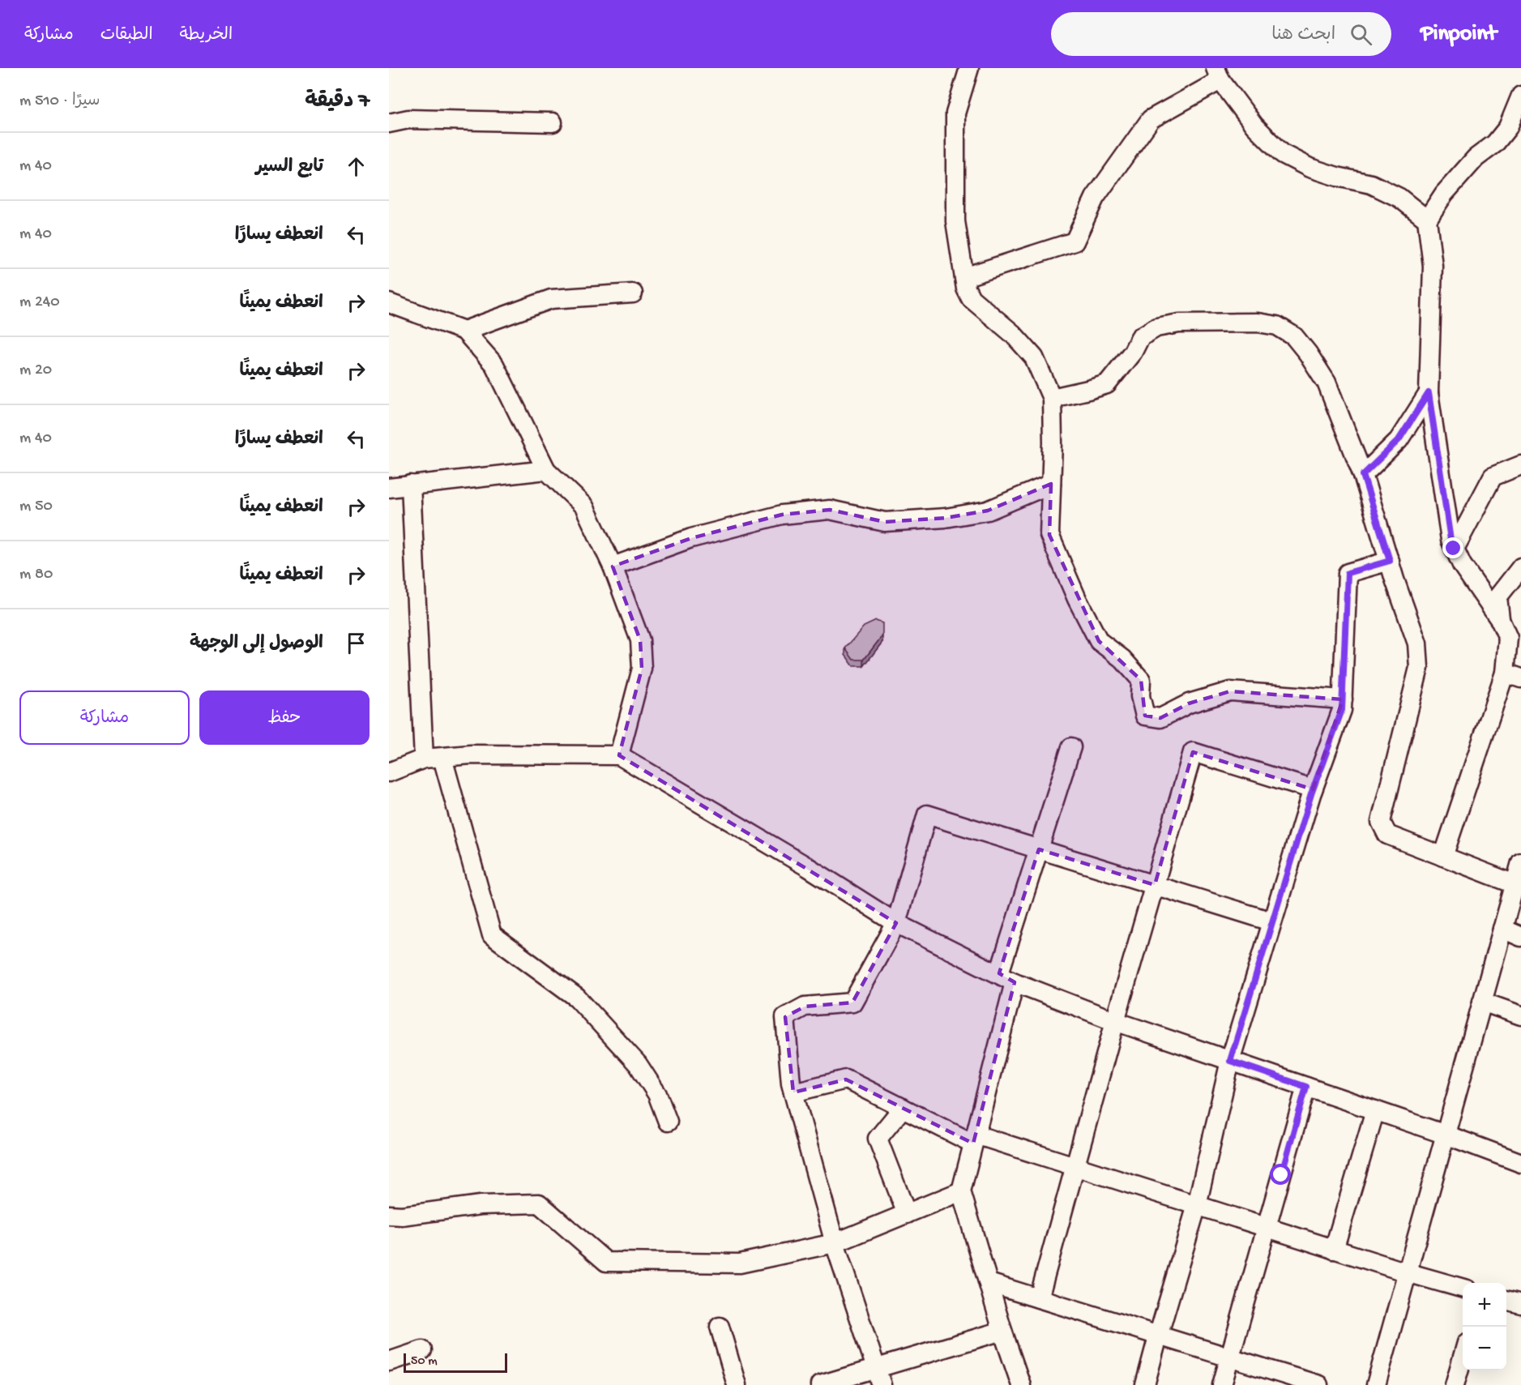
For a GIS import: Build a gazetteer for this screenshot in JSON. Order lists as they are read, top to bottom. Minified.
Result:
{"scale_bar":"50 m","page":{"header":"Pinpoint","search":"ابحث هنا","nav":["الخريطة","الطبقات","مشاركة"],"heading":["7 دقيقة","سيرًا · 510 m"],"list":[["تابع السير","40 m"],["انعطف يسارًا","40 m"],["انعطف يمينًا","240 m"],["انعطف يمينًا","20 m"],["انعطف يسارًا","40 m"],["انعطف يمينًا","50 m"],["انعطف يمينًا","80 m"],"الوصول إلى الوجهة"],"buttons":["حفظ","مشاركة"],"map_buttons":["+","−"],"scale":"50 m"}}
